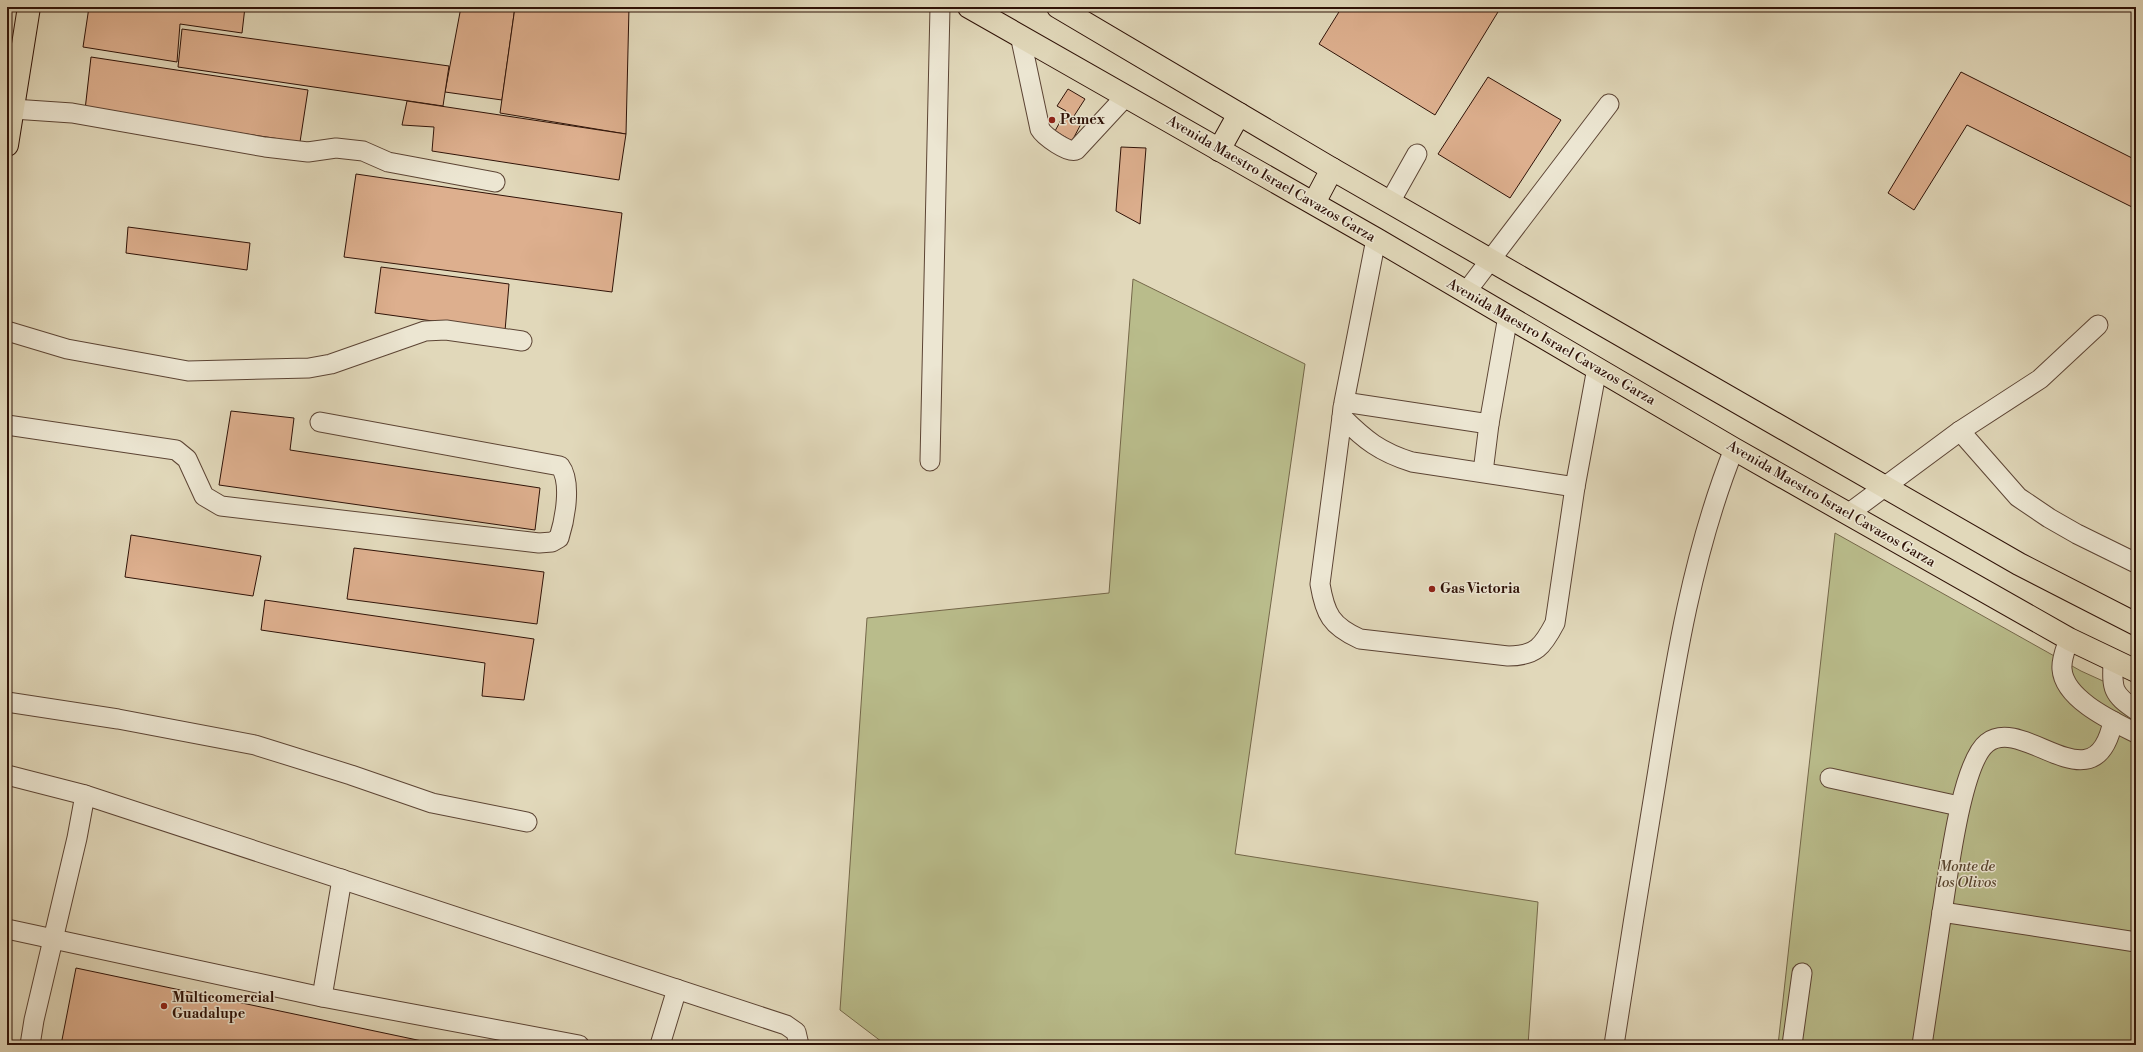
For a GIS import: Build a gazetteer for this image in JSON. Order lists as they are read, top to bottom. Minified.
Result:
{"streets":{"main road":["Avenida Maestro Israel Cavazos Garza"]},"parks":["Monte de los Olivos"],"places":["Pemex","Gas Victoria","Multicomercial Guadalupe"]}
